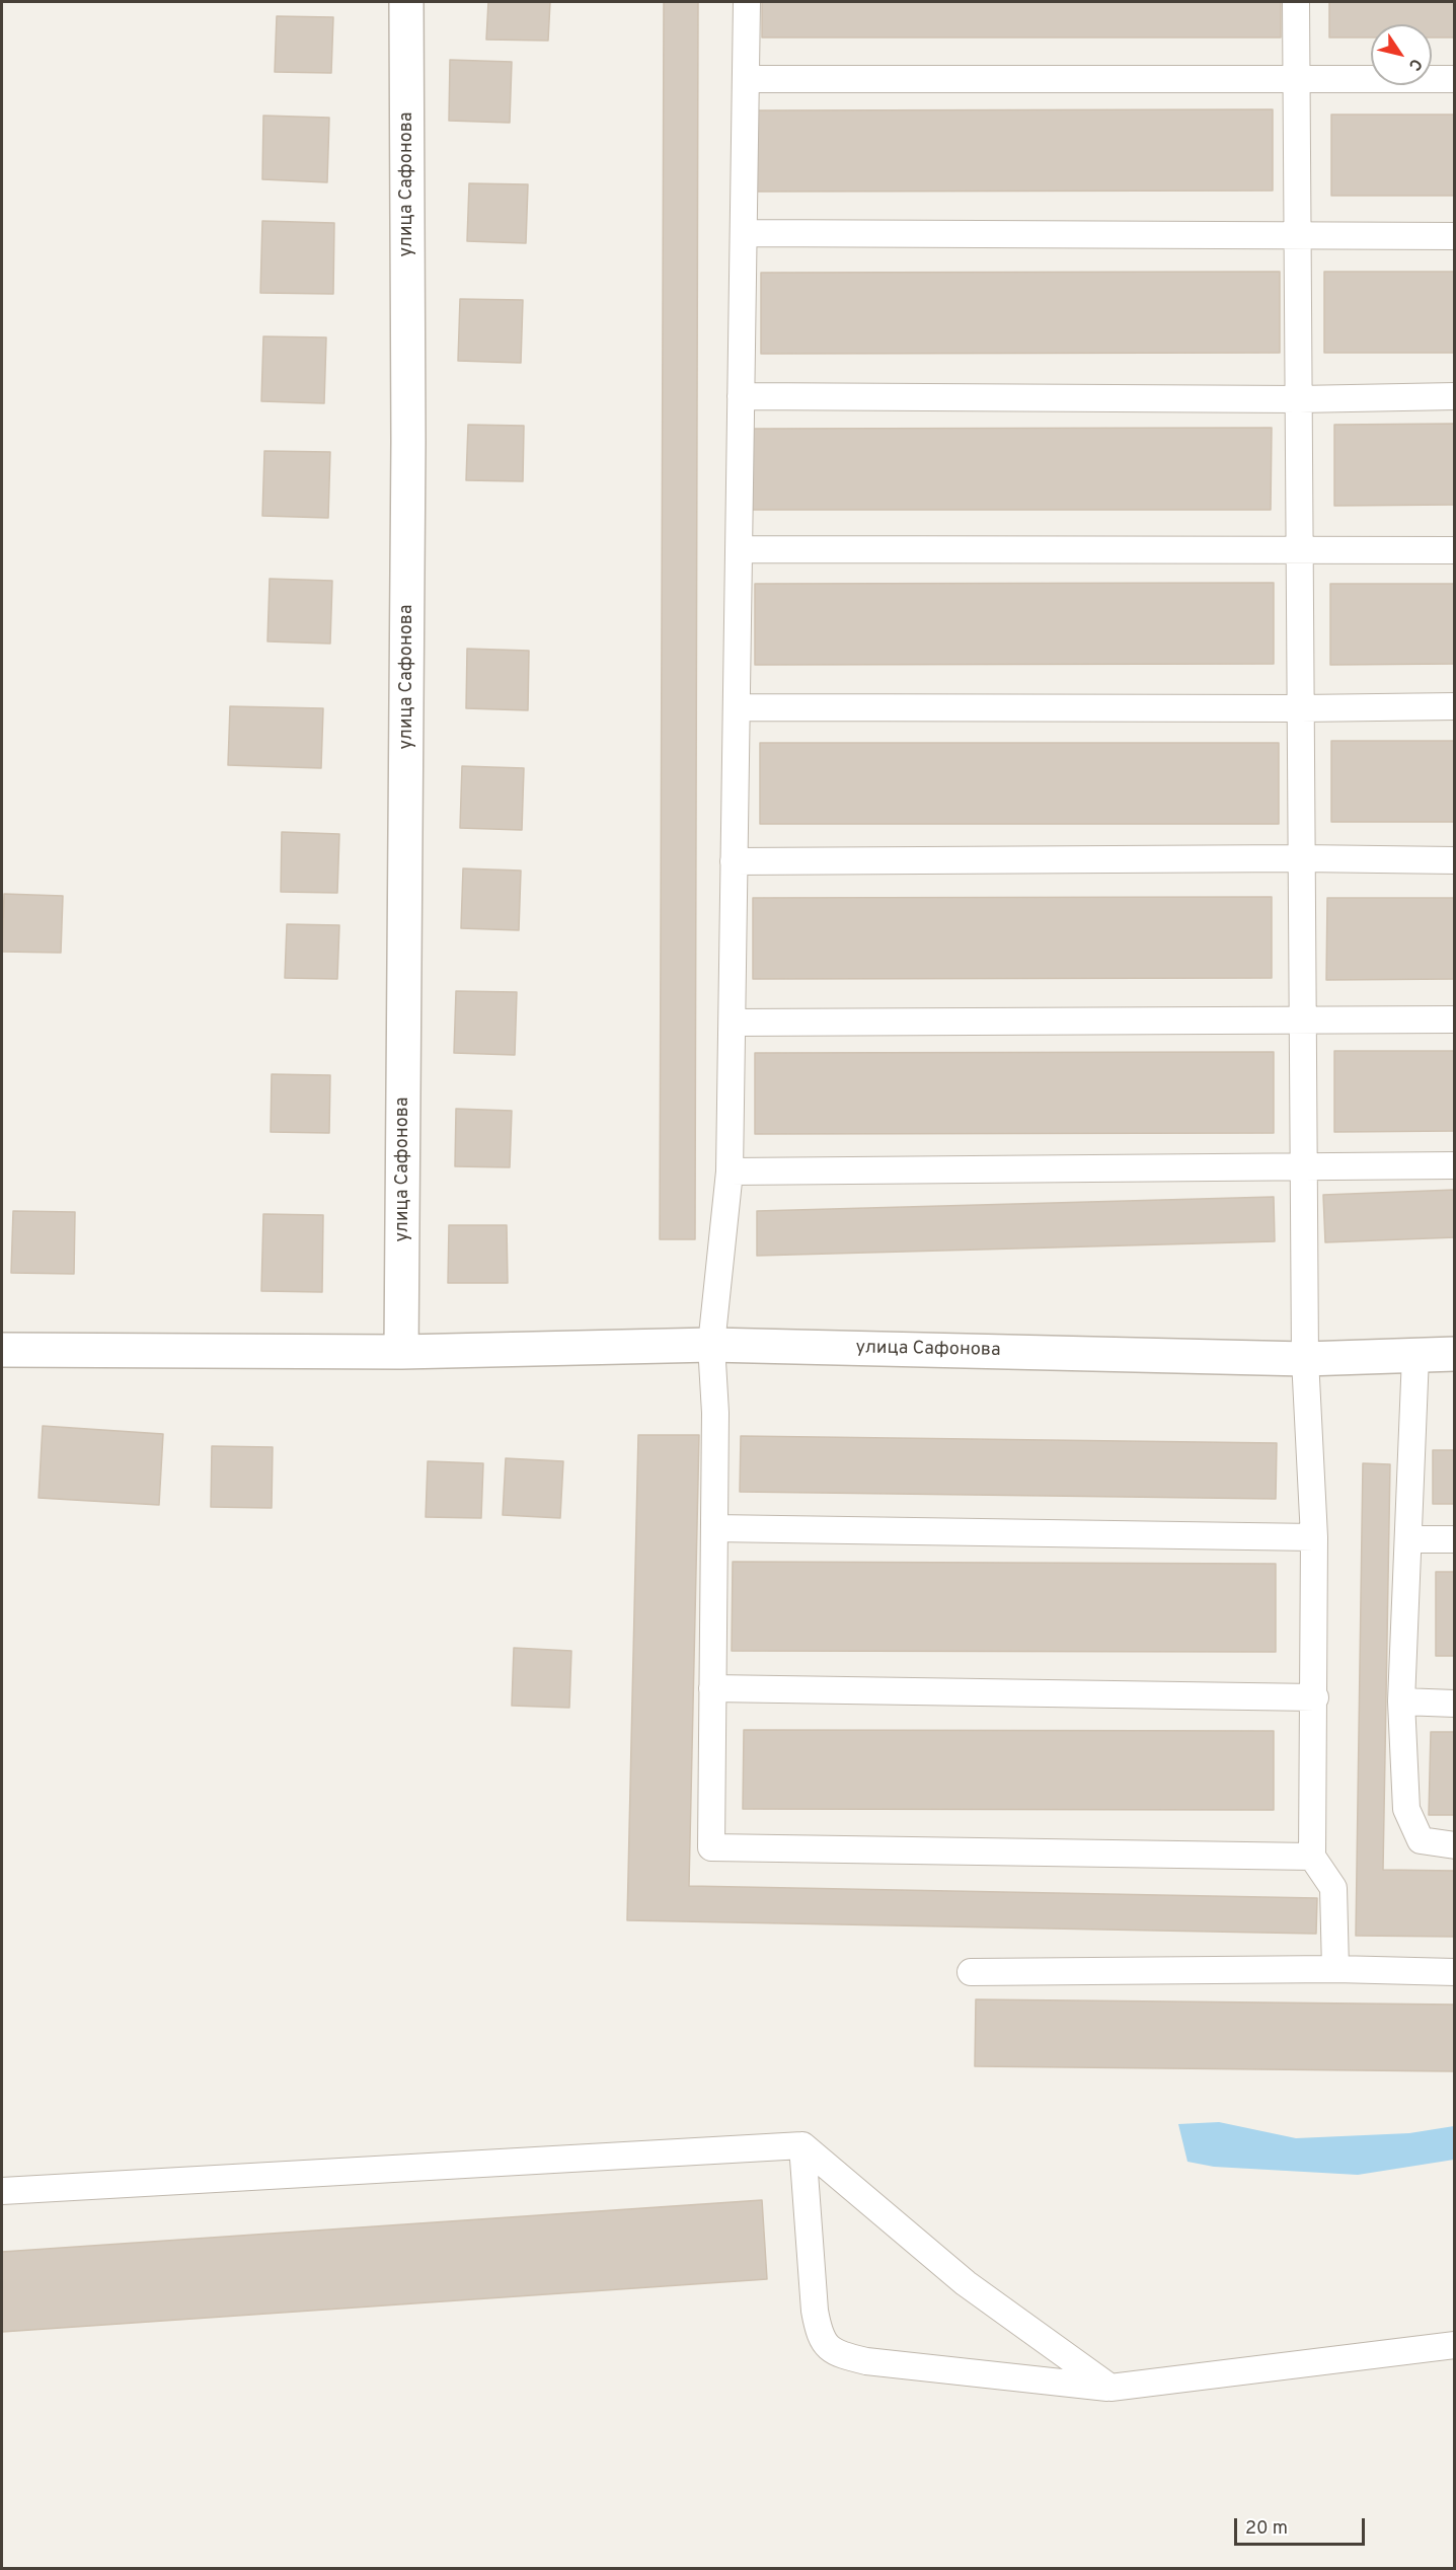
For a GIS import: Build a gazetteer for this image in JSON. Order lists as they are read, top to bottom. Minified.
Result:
{"streets":{"street":["улица Сафонова"]},"scale_bar":"20 m","north":"bottom right"}
